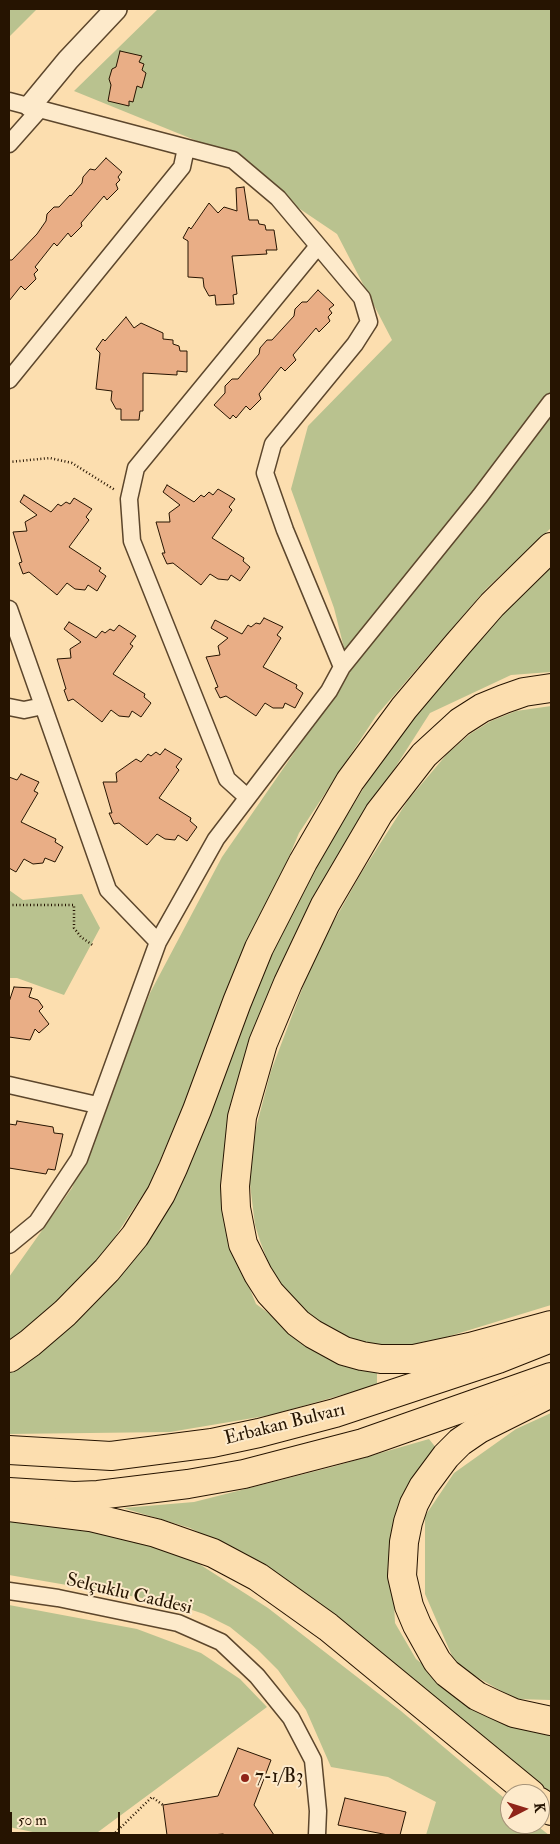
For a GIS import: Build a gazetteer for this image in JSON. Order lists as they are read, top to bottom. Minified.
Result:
{"streets":{"highway":["Erbakan Bulvarı"],"street":["Selçuklu Caddesi"]},"places":["7-1/B3"],"scale_bar":"50 m","north":"right"}
